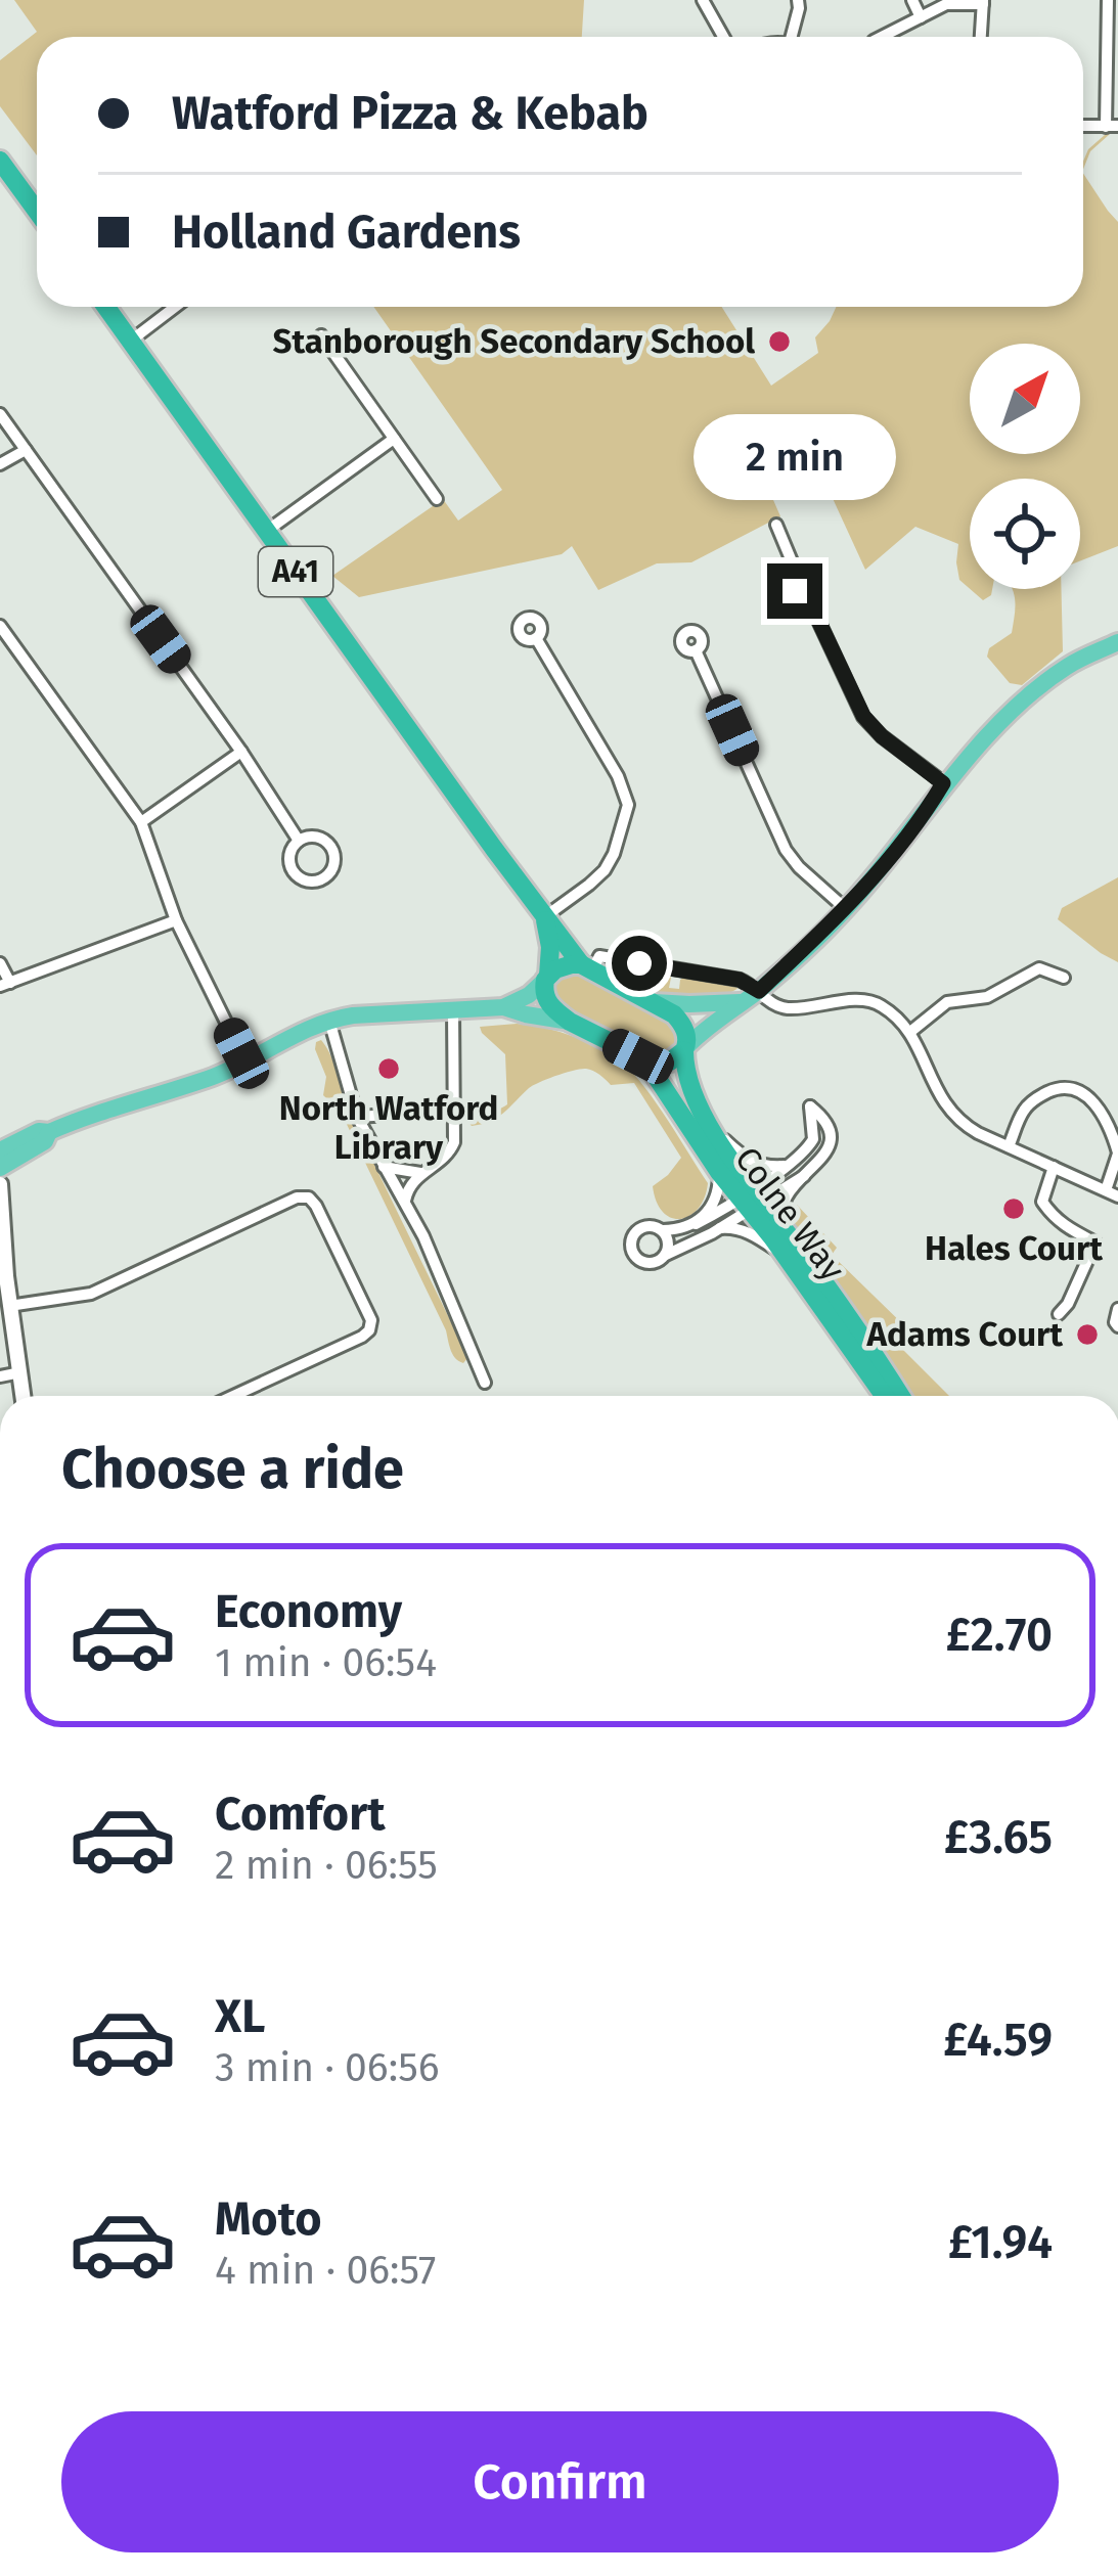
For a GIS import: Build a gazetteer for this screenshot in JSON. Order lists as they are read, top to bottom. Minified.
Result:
{"streets":{"highway":["A41","Colne Way"]},"crossings":[["A41","Colne Way"]],"places":["Stanborough Secondary School","North Watford Library","Hales Court","Adams Court"],"north":"top right","page":{"banner":["Watford Pizza & Kebab","Holland Gardens"],"bubble":"2 min","heading":"Choose a ride","list":[{"name":"Economy","note":"1 min · 06:54","value":"£2.70"},{"name":"Comfort","note":"2 min · 06:55","value":"£3.65"},{"name":"XL","note":"3 min · 06:56","value":"£4.59"},{"name":"Moto","note":"4 min · 06:57","value":"£1.94"}],"buttons":"Confirm"}}
